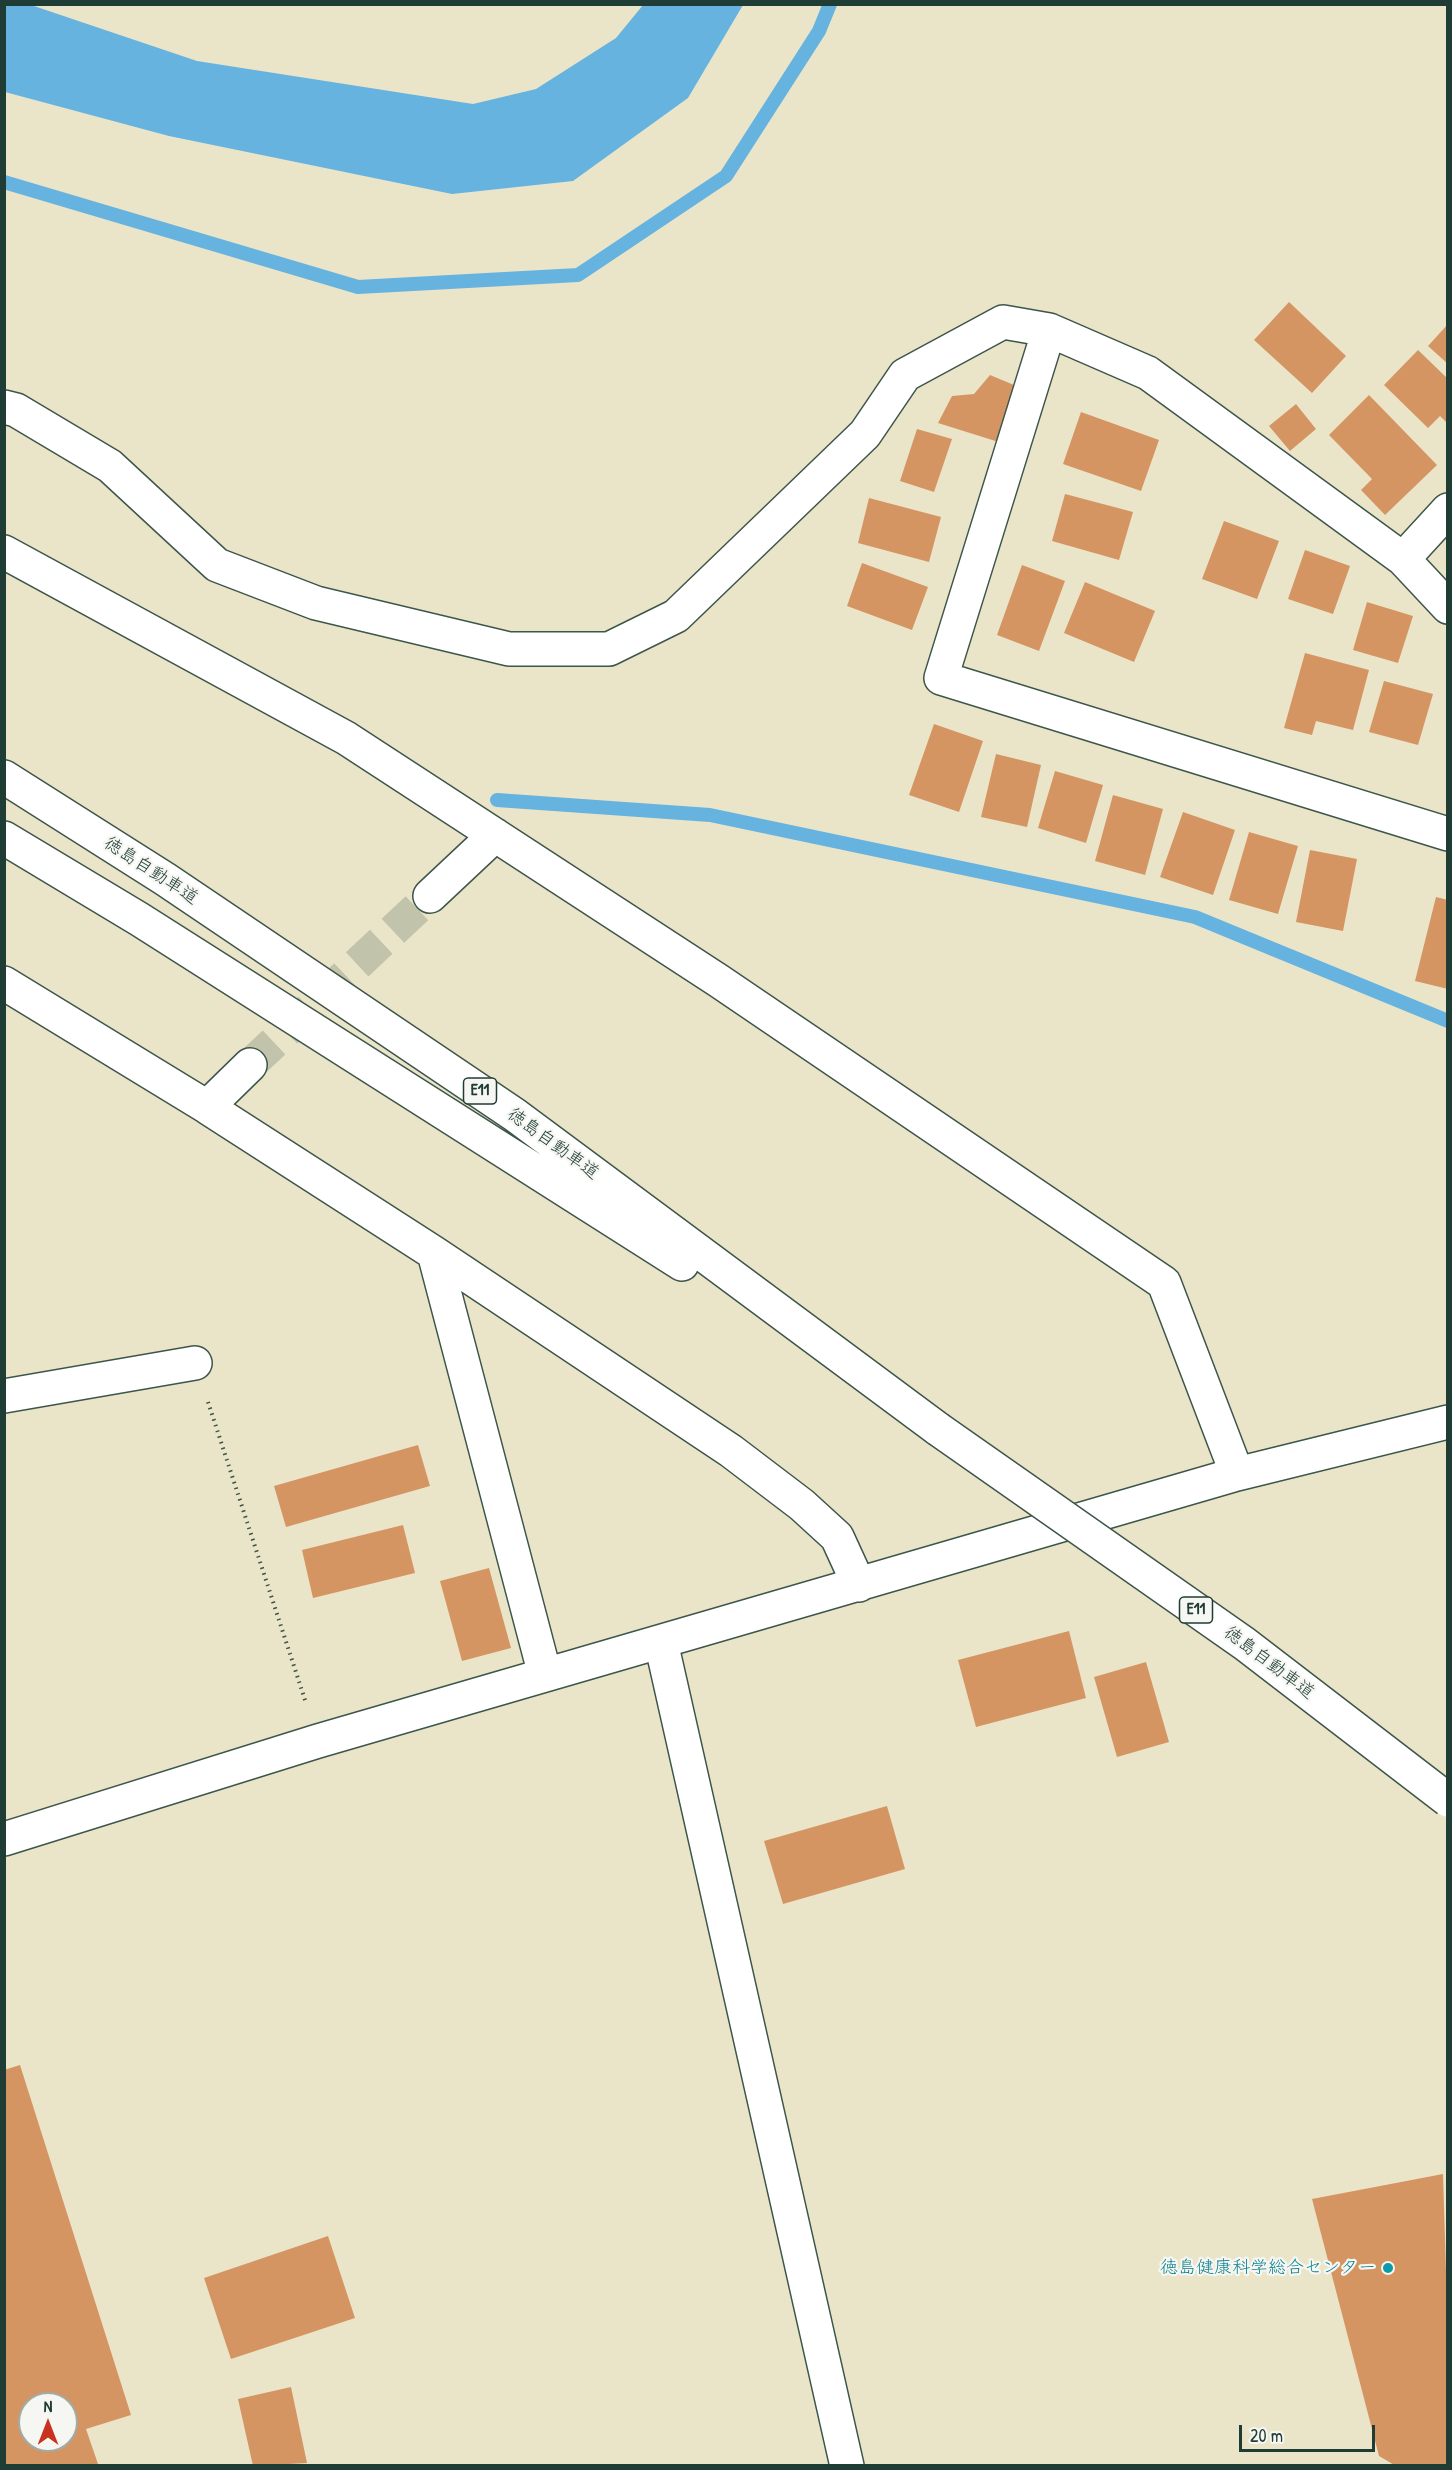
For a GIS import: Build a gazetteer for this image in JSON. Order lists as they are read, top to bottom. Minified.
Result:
{"streets":{"main road":["徳島自動車道","E11"]},"places":["徳島健康科学総合センター"],"scale_bar":"20 m","north":"top"}
